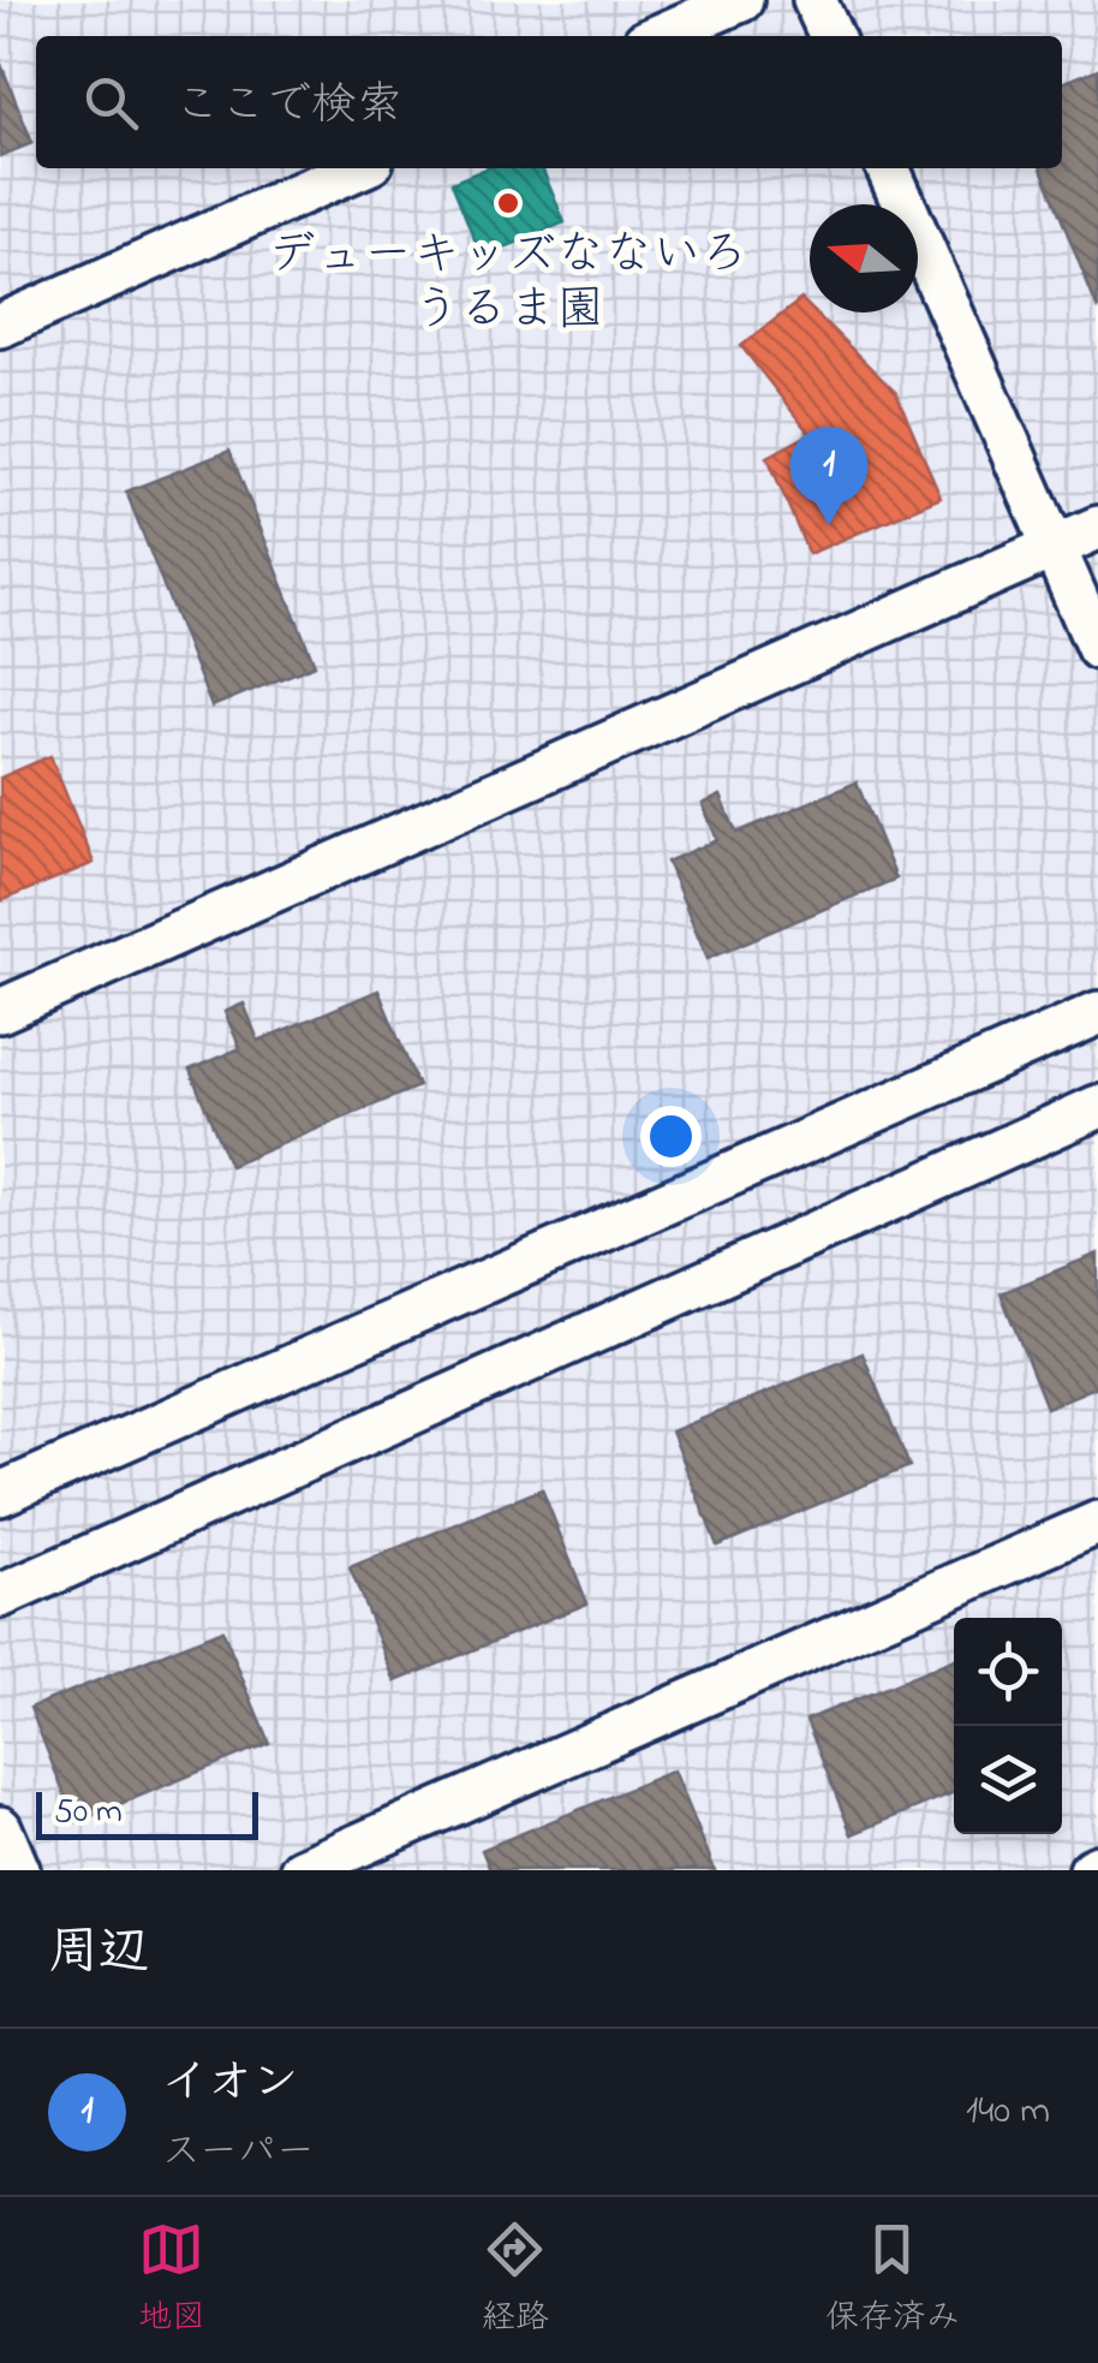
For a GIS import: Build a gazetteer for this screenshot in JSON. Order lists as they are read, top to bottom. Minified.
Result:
{"places":["デューキッズなないろ うるま園"],"scale_bar":"50 m","north":"left","page":{"search":"ここで検索","pins":"1","scale":"50 m","heading":"周辺","list":[{"mark":"1","name":"イオン","note":"スーパー","value":"140 m"}],"nav":["地図","経路","保存済み"]}}
